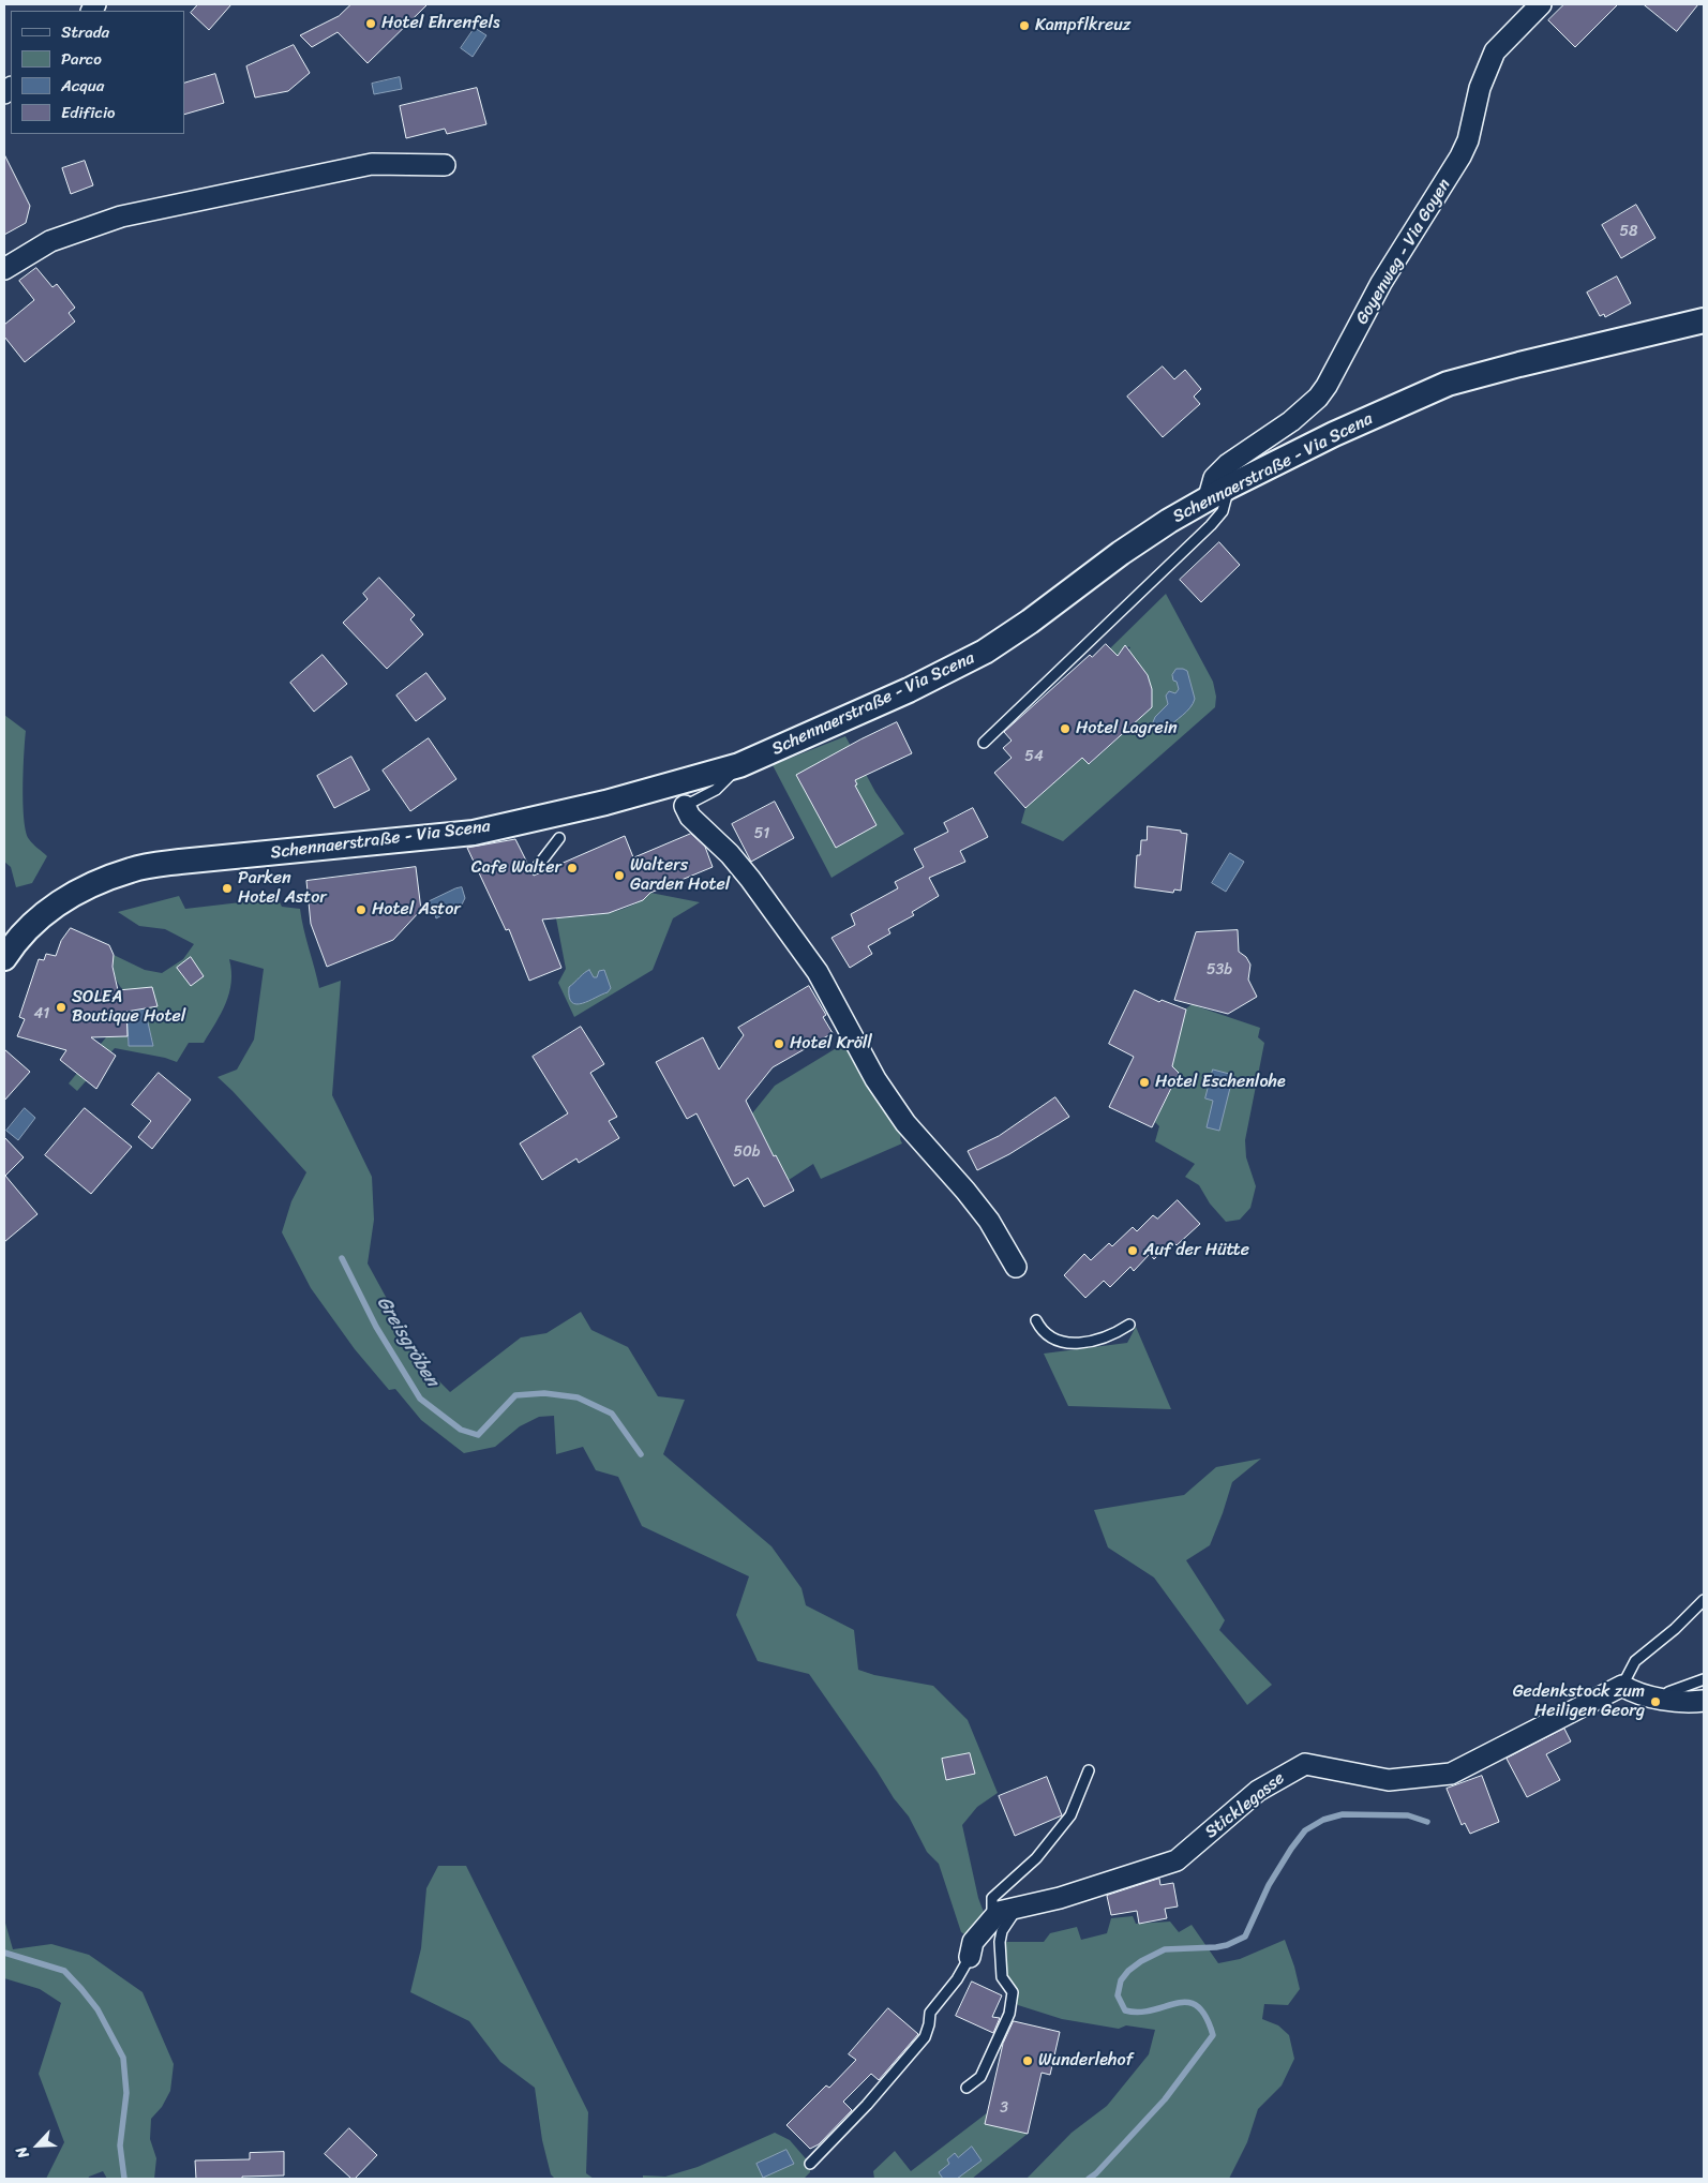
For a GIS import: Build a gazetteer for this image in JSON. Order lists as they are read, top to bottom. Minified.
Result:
{"streets":{"street":["Goyenweg - Via Goyen","Schennaerstraße - Via Scena","Sticklegasse"]},"crossings":[["Goyenweg - Via Goyen","Schennaerstraße - Via Scena"]],"water":["Greisgröben"],"places":["Hotel Ehrenfels","Kampflkreuz","Hotel Lagrein","Cafe Walter","Walters Garden Hotel","Parken Hotel Astor","Hotel Astor","SOLEA Boutique Hotel","Hotel Kröll","Hotel Eschenlohe","Auf der Hütte","Gedenkstock zum Heiligen Georg","Wunderlehof"],"house_numbers":["58","54","51","53b","41","50b","3"],"legend":["Strada","Parco","Acqua","Edificio"],"north":"bottom left"}
